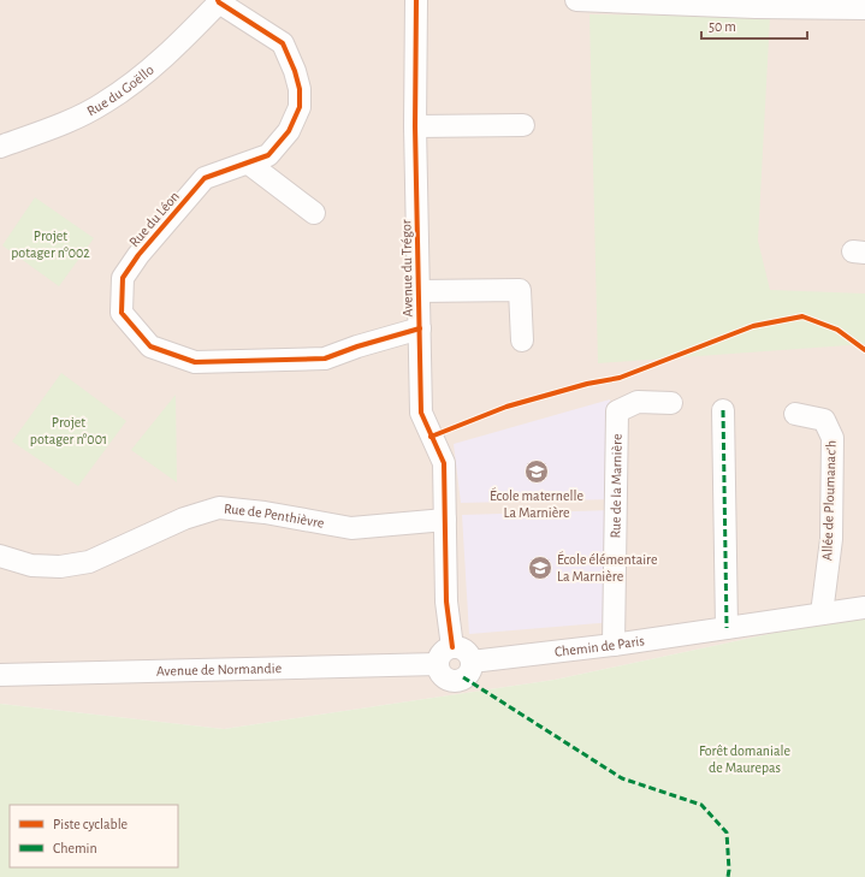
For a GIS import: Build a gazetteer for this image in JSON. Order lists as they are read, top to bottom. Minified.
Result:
{"streets":{"street":["Rue du Goëllo","Rue du Léon","Avenue du Trégor","Rue de la Marnière","Allée de Ploumanac'h","Rue de Penthièvre","Chemin de Paris","Avenue de Normandie"]},"crossings":[["Rue du Goëllo","Rue du Léon"],["Rue du Léon","Avenue du Trégor"],["Avenue du Trégor","Rue de Penthièvre"],["Avenue du Trégor","Chemin de Paris"],["Avenue du Trégor","Avenue de Normandie"],["Rue de la Marnière","Chemin de Paris"],["Allée de Ploumanac'h","Chemin de Paris"],["Chemin de Paris","Avenue de Normandie"]],"parks":["Projet potager n°002","Projet potager n°001","Forêt domaniale de Maurepas"],"places":{"school or university":["École maternelle La Marnière","École élémentaire La Marnière"]},"legend":["Piste cyclable","Chemin"],"scale_bar":"50 m"}
